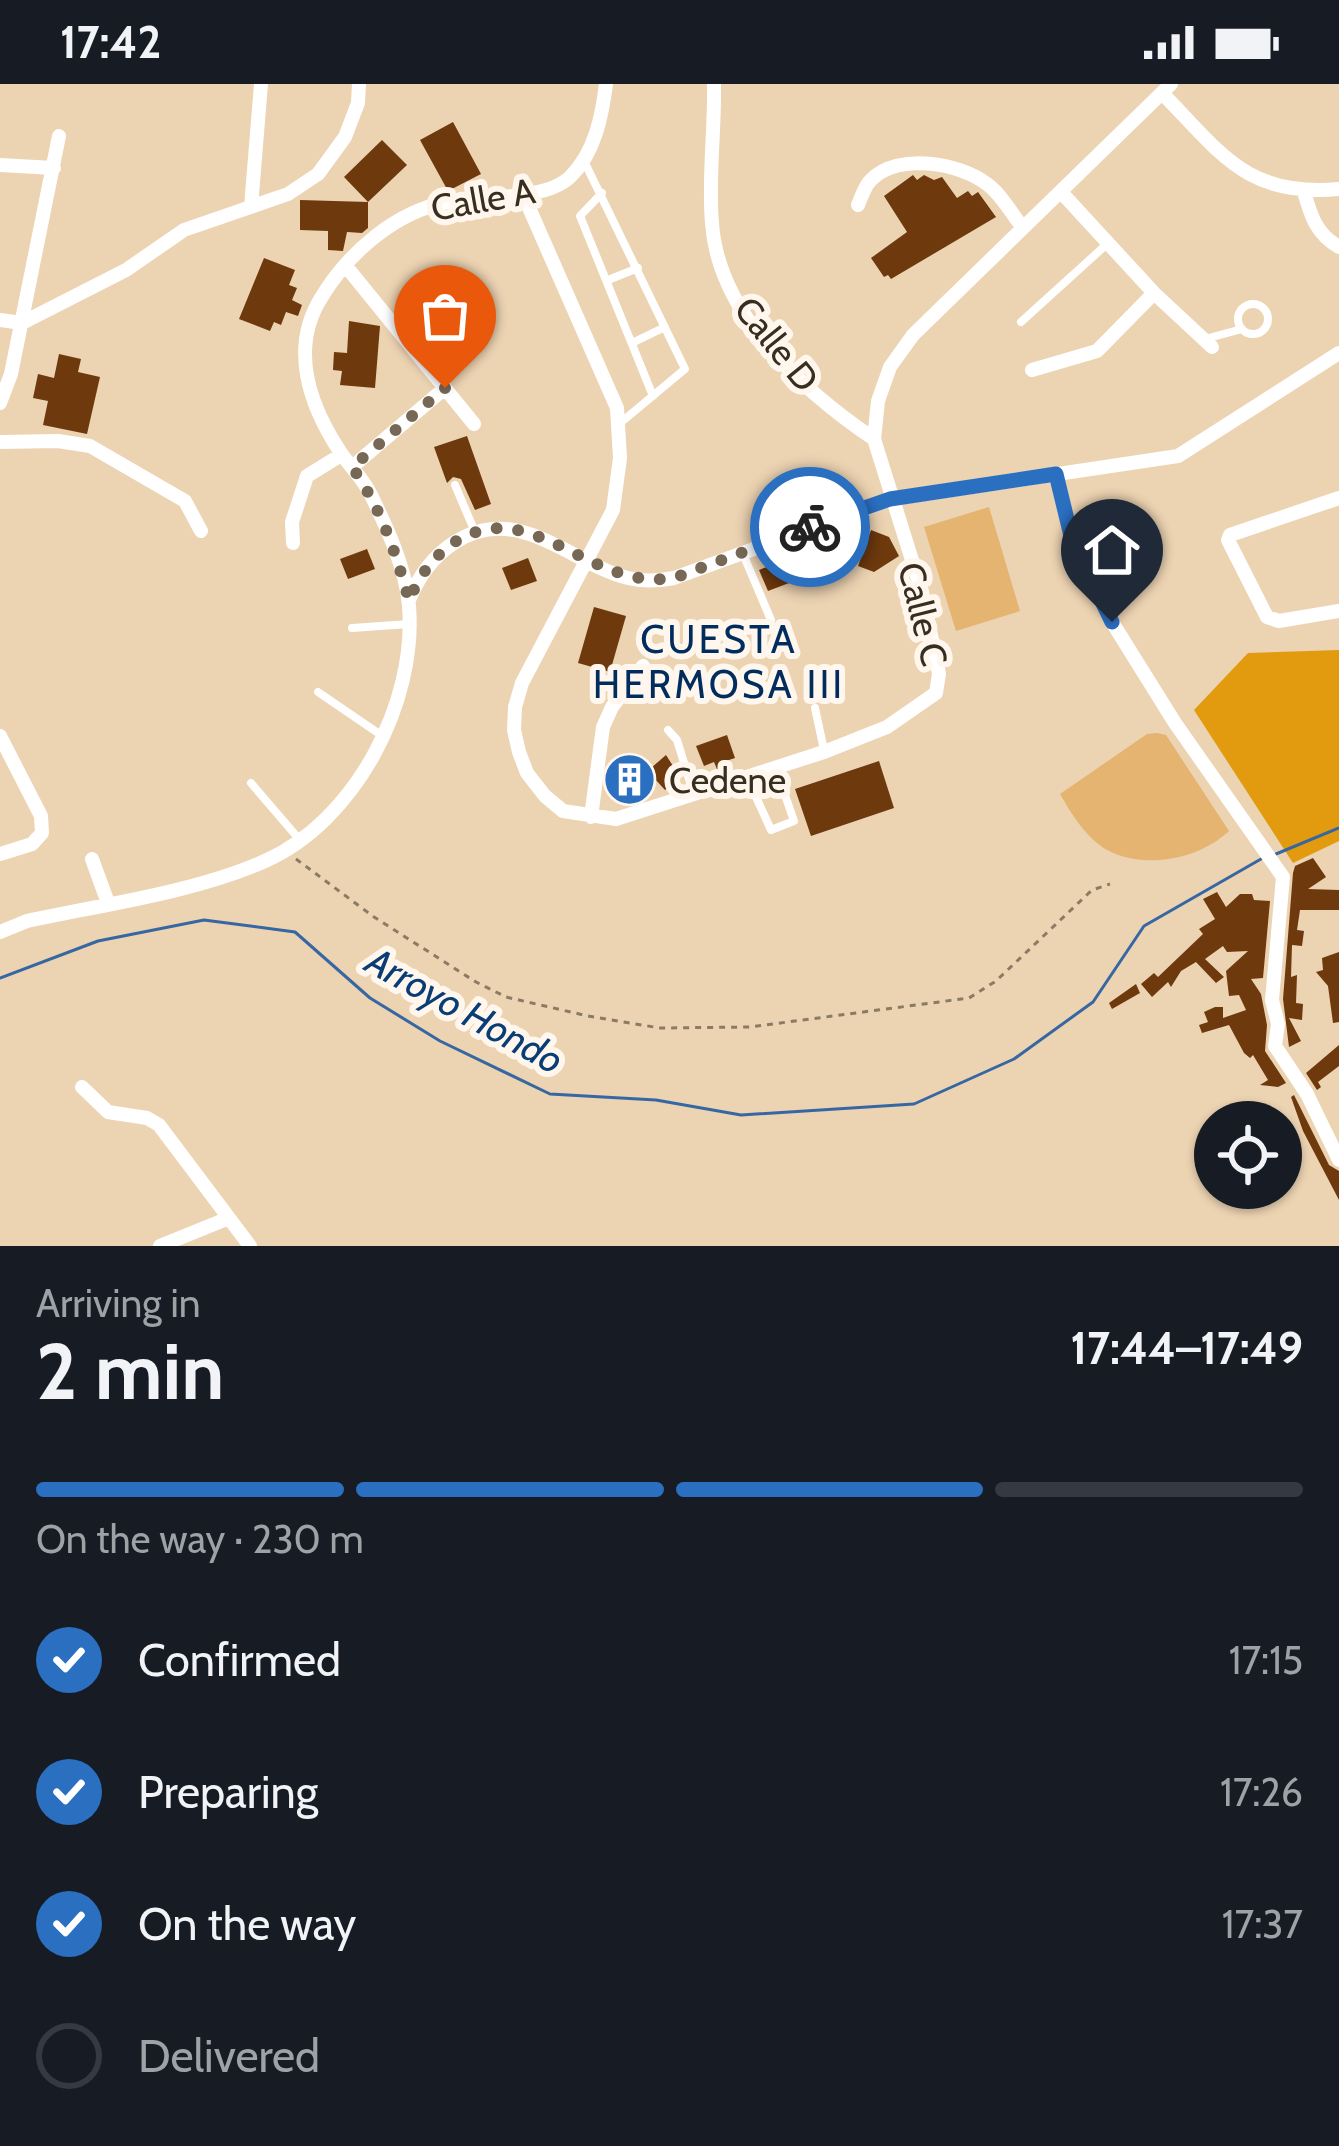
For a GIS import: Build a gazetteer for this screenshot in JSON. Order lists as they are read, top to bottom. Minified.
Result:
{"streets":{"street":["Calle A","Calle D","Calle C"]},"crossings":[["Calle D","Calle C"]],"districts":["CUESTA HERMOSA III"],"water":["Arroyo Hondo"],"places":{"building":["Cedene"]},"page":{"status":"17:42","heading":["2 min","Arriving in","17:44–17:49"],"bar":"On the way · 230 m","list":[["Confirmed","17:15"],["Preparing","17:26"],["On the way","17:37"],"Delivered"]}}
